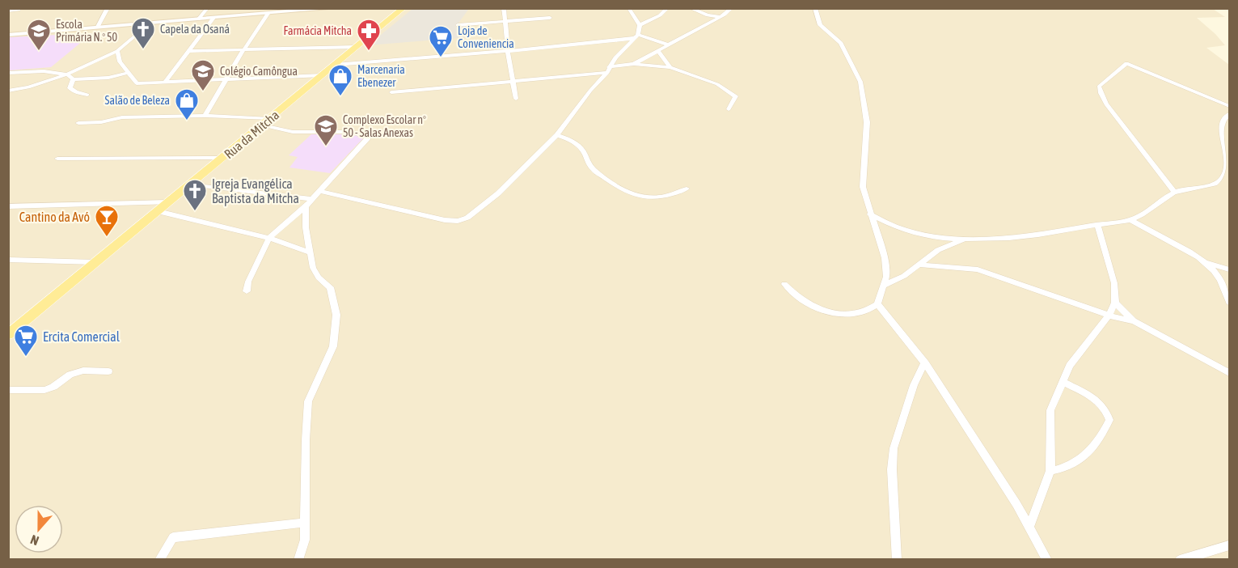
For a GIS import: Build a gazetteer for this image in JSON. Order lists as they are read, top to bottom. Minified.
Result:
{"streets":{"main road":["Rua da Mitcha"]},"places":{"church":["Capela da Osaná","Igreja Evangélica Baptista da Mitcha"],"school or university":["Escola Primária N.º 50","Colégio Camôngua","Complexo Escolar nº 50 - Salas Anexas"],"pharmacy":["Farmácia Mitcha"],"supermarket":["Loja de Conveniencia","Ercita Comercial"],"shop":["Marcenaria Ebenezer","Salão de Beleza"],"bar":["Cantino da Avó"]},"north":"bottom"}
